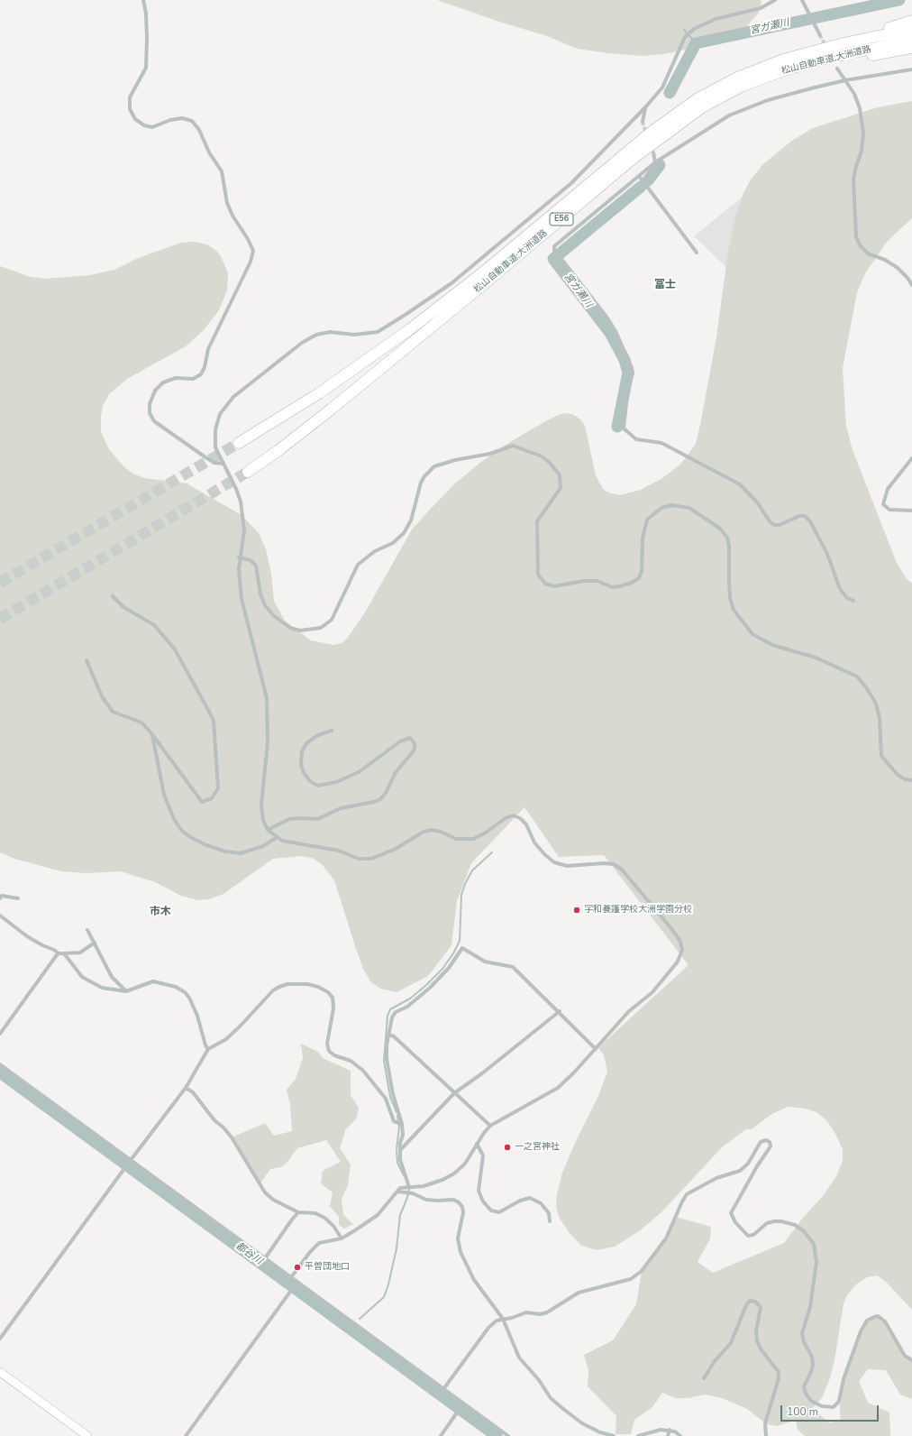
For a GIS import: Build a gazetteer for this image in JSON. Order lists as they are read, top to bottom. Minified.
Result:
{"streets":{"highway":["松山自動車道;大洲道路","E56"]},"districts":["冨士","市木"],"water":["宮ガ瀬川","都谷川"],"places":["宇和養護学校大洲学園分校","一之宮神社","平曽団地口"],"scale_bar":"100 m"}
